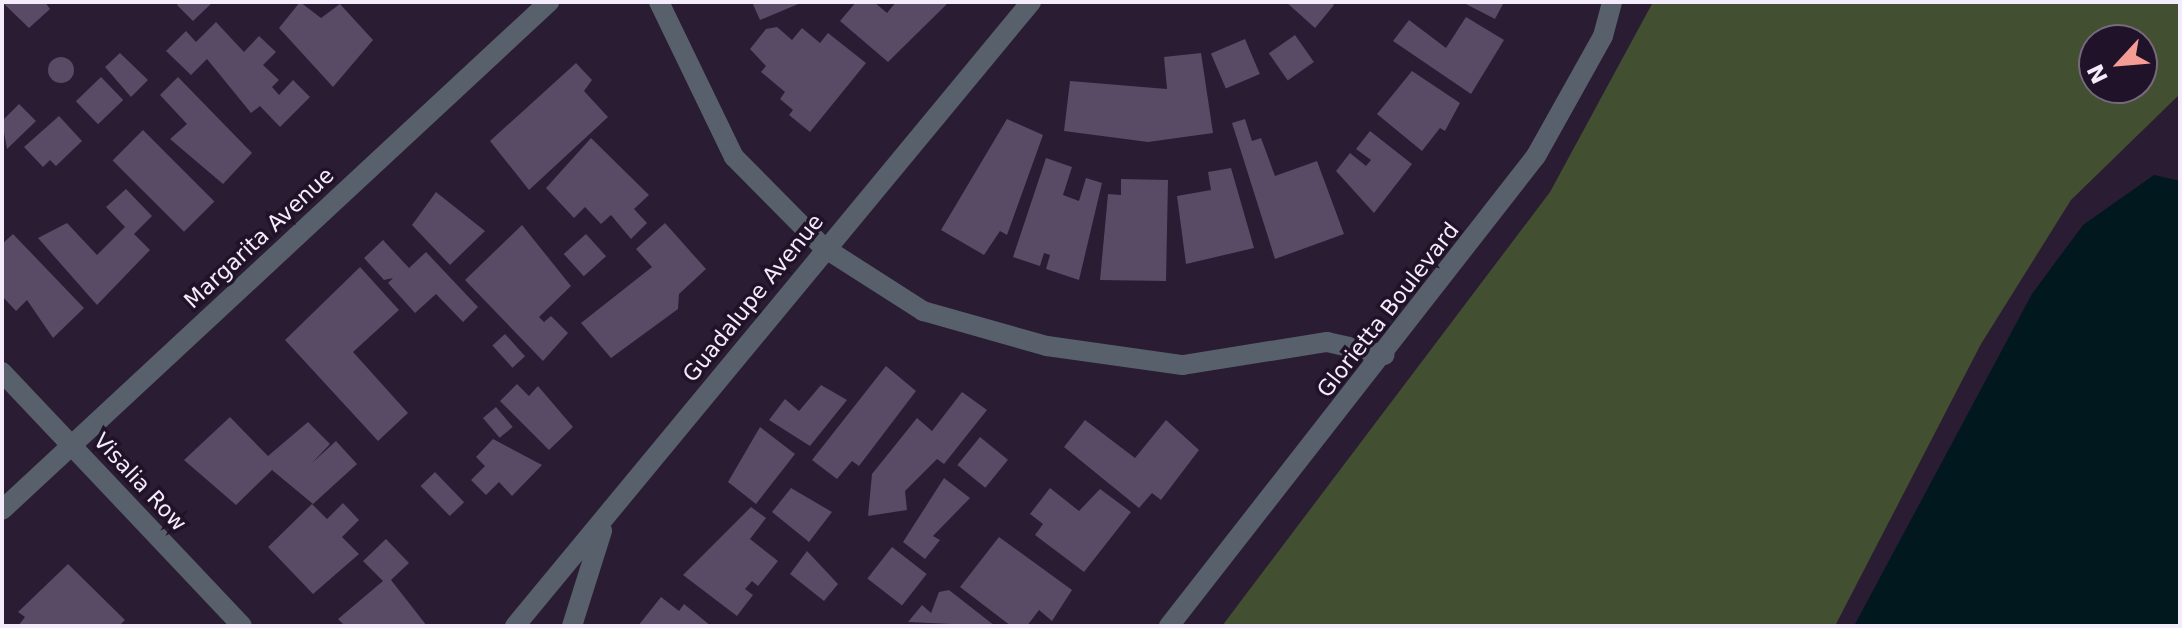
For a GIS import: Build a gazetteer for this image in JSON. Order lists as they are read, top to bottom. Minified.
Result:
{"streets":{"street":["Margarita Avenue","Guadalupe Avenue","Glorietta Boulevard","Visalia Row"]},"crossings":[["Margarita Avenue","Visalia Row"]],"north":"bottom left"}
